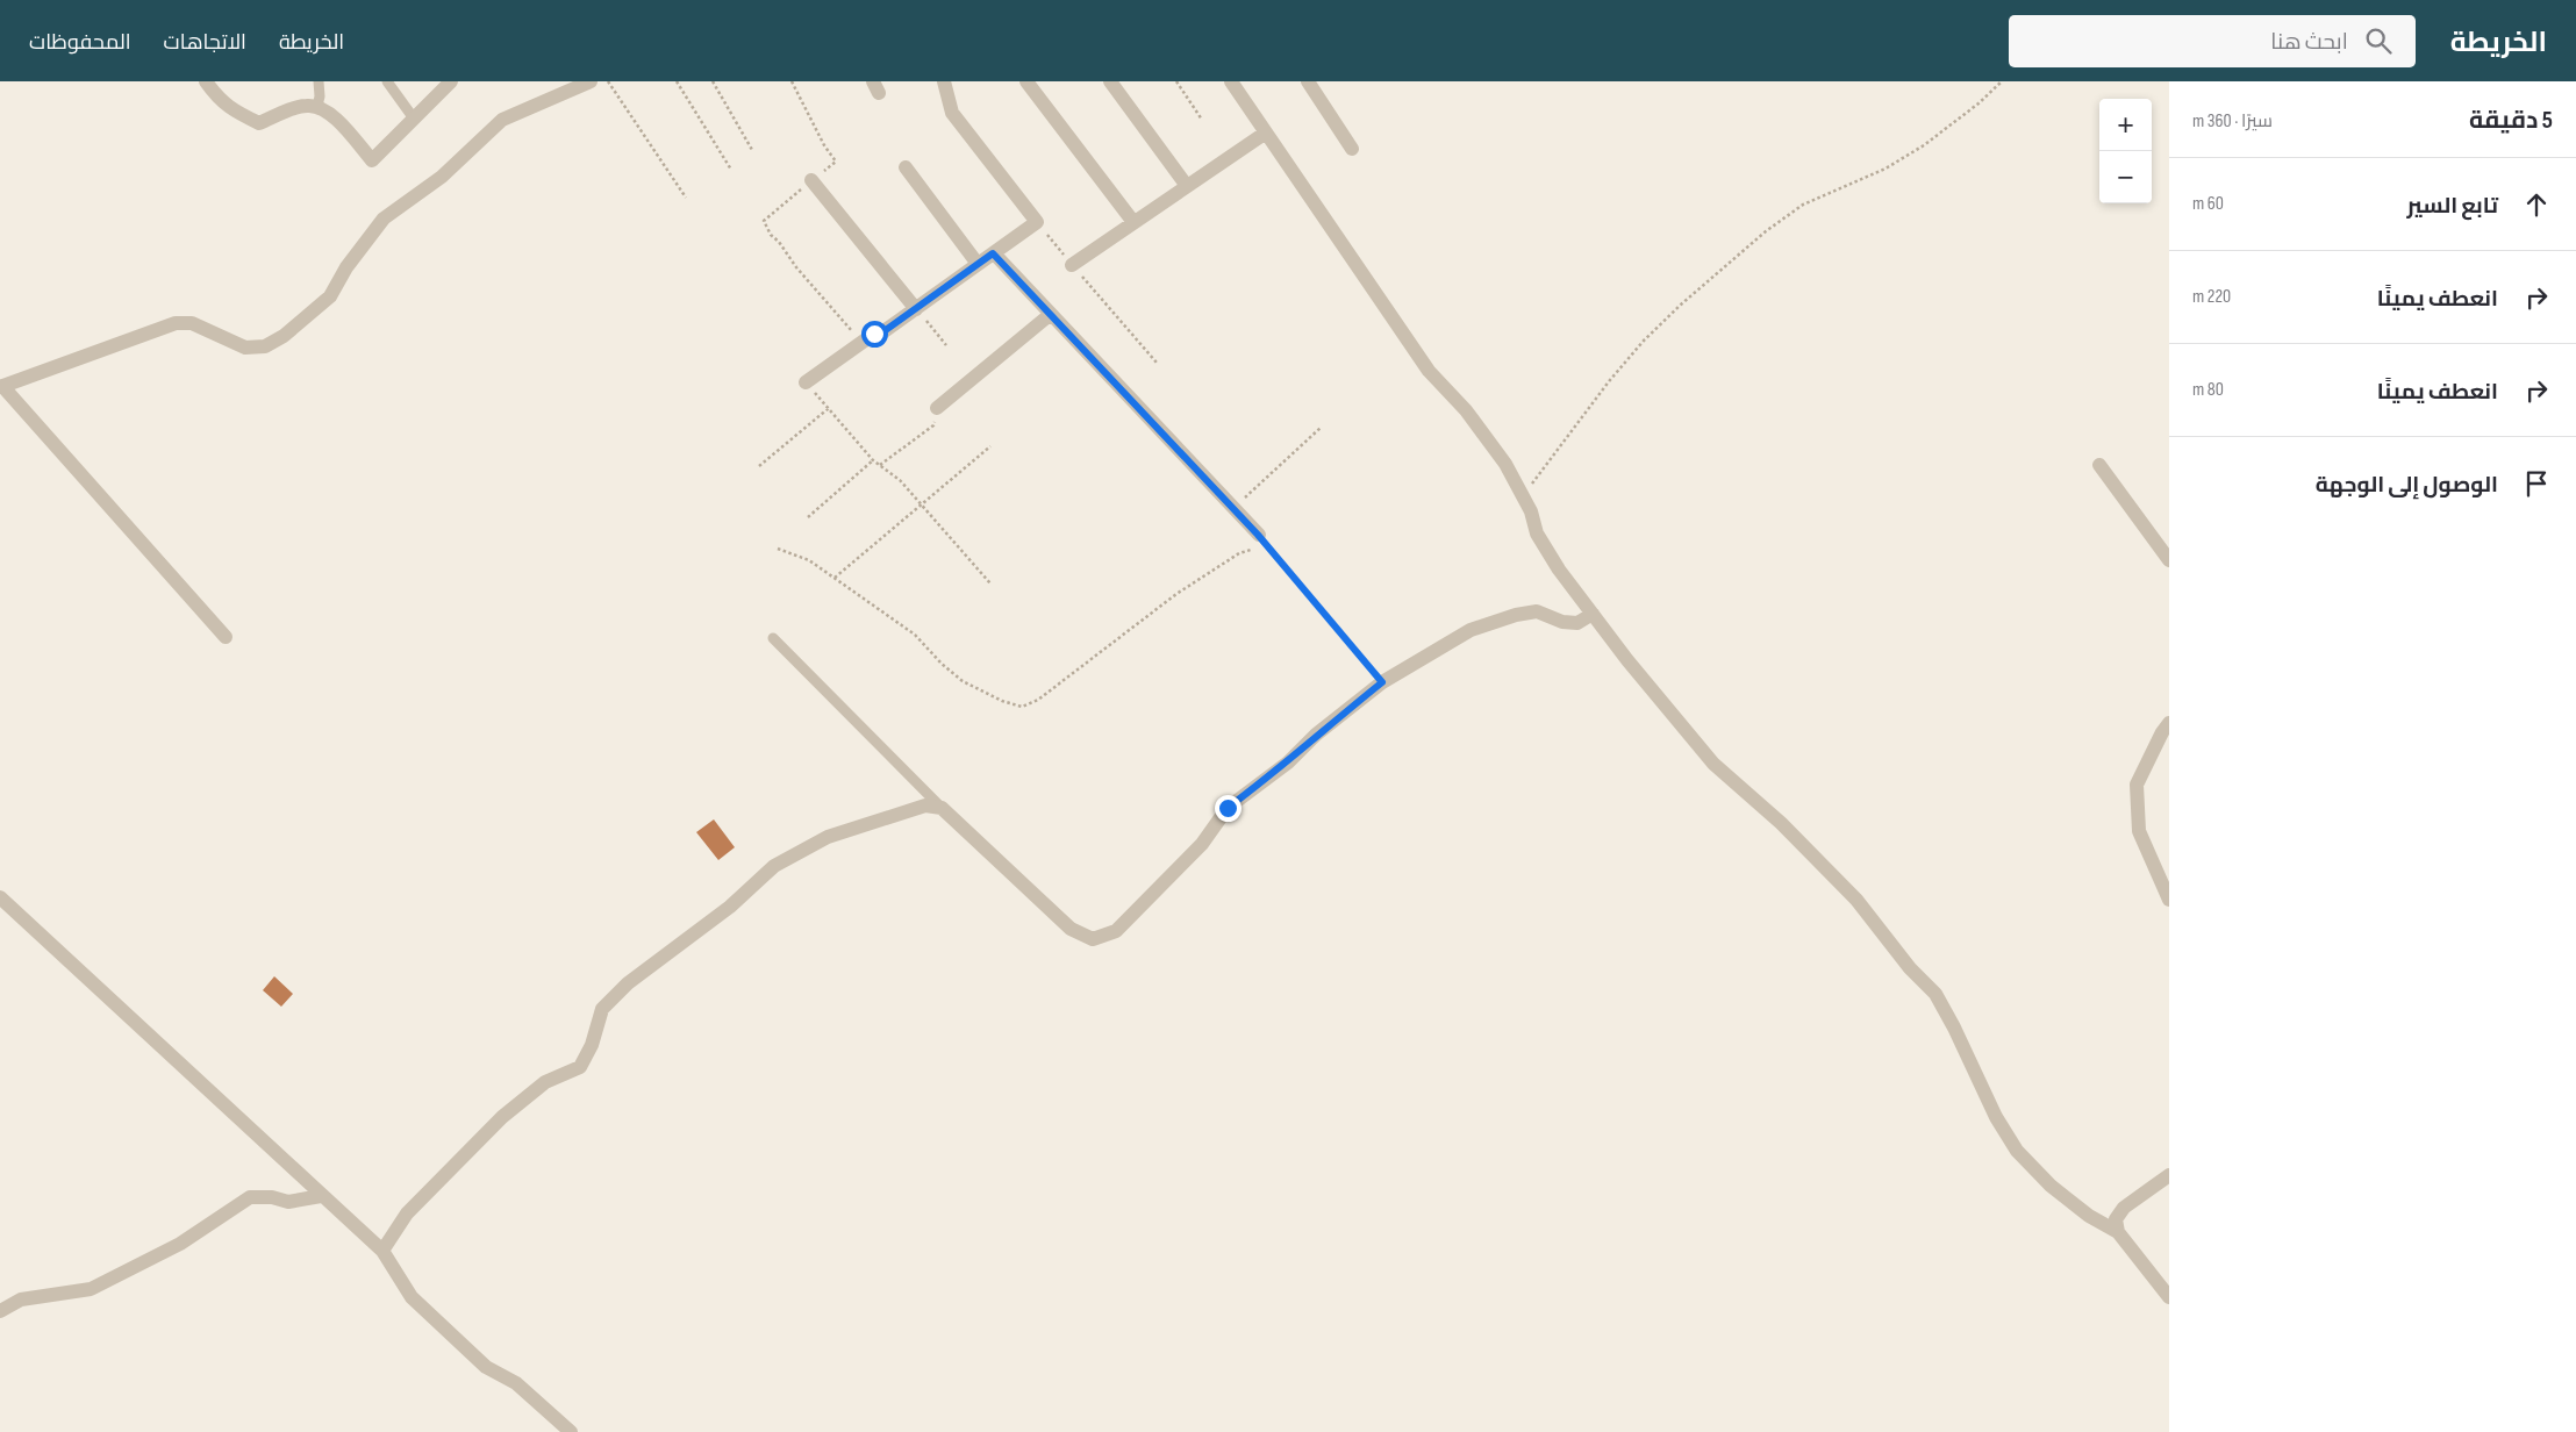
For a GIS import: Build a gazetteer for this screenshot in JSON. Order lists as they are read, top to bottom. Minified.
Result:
{"page":{"header":"الخريطة","search":"ابحث هنا","nav":["الخريطة","الاتجاهات","المحفوظات"],"heading":["5 دقيقة","سيرًا · 360 m"],"map_buttons":["+","−"],"list":[["تابع السير","60 m"],["انعطف يمينًا","220 m"],["انعطف يمينًا","80 m"],"الوصول إلى الوجهة"]}}
